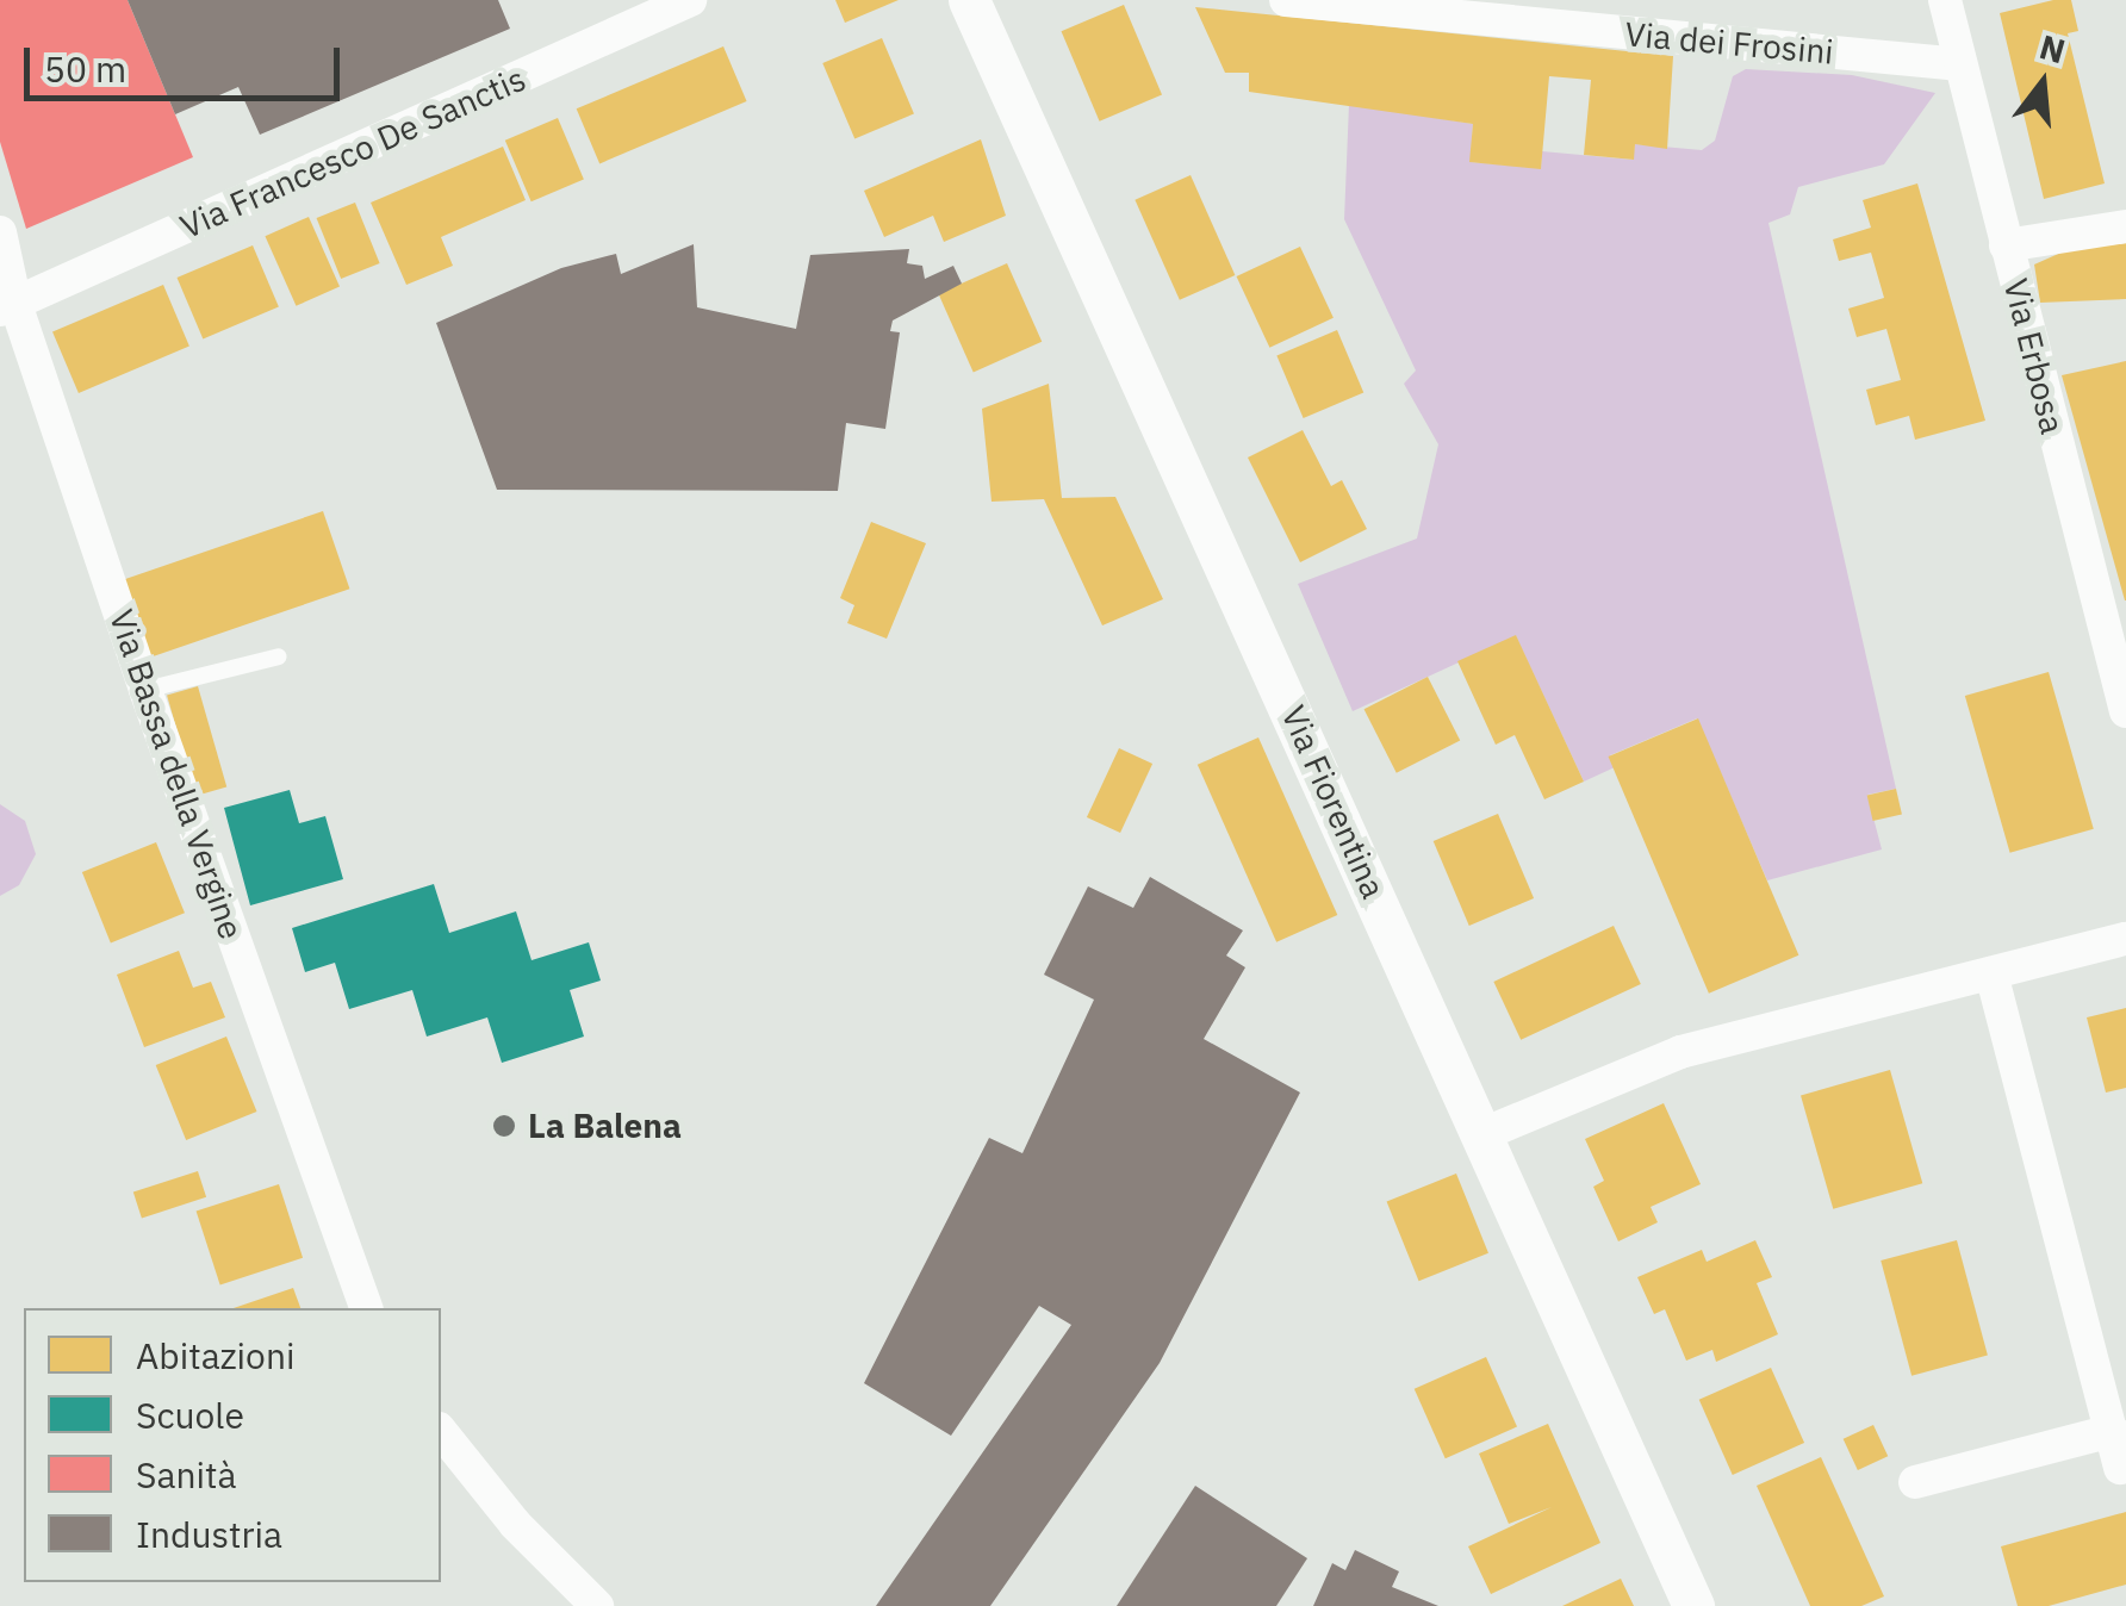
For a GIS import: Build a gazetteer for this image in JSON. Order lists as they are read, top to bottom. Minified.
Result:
{"streets":{"street":["Via dei Frosini","Via Francesco De Sanctis","Via Erbosa","Via Bassa della Vergine","Via Fiorentina"]},"crossings":[["Via dei Frosini","Via Erbosa"],["Via Francesco De Sanctis","Via Bassa della Vergine"]],"places":["La Balena"],"legend":["Abitazioni","Scuole","Sanità","Industria"],"scale_bar":"50 m","north":"top"}
